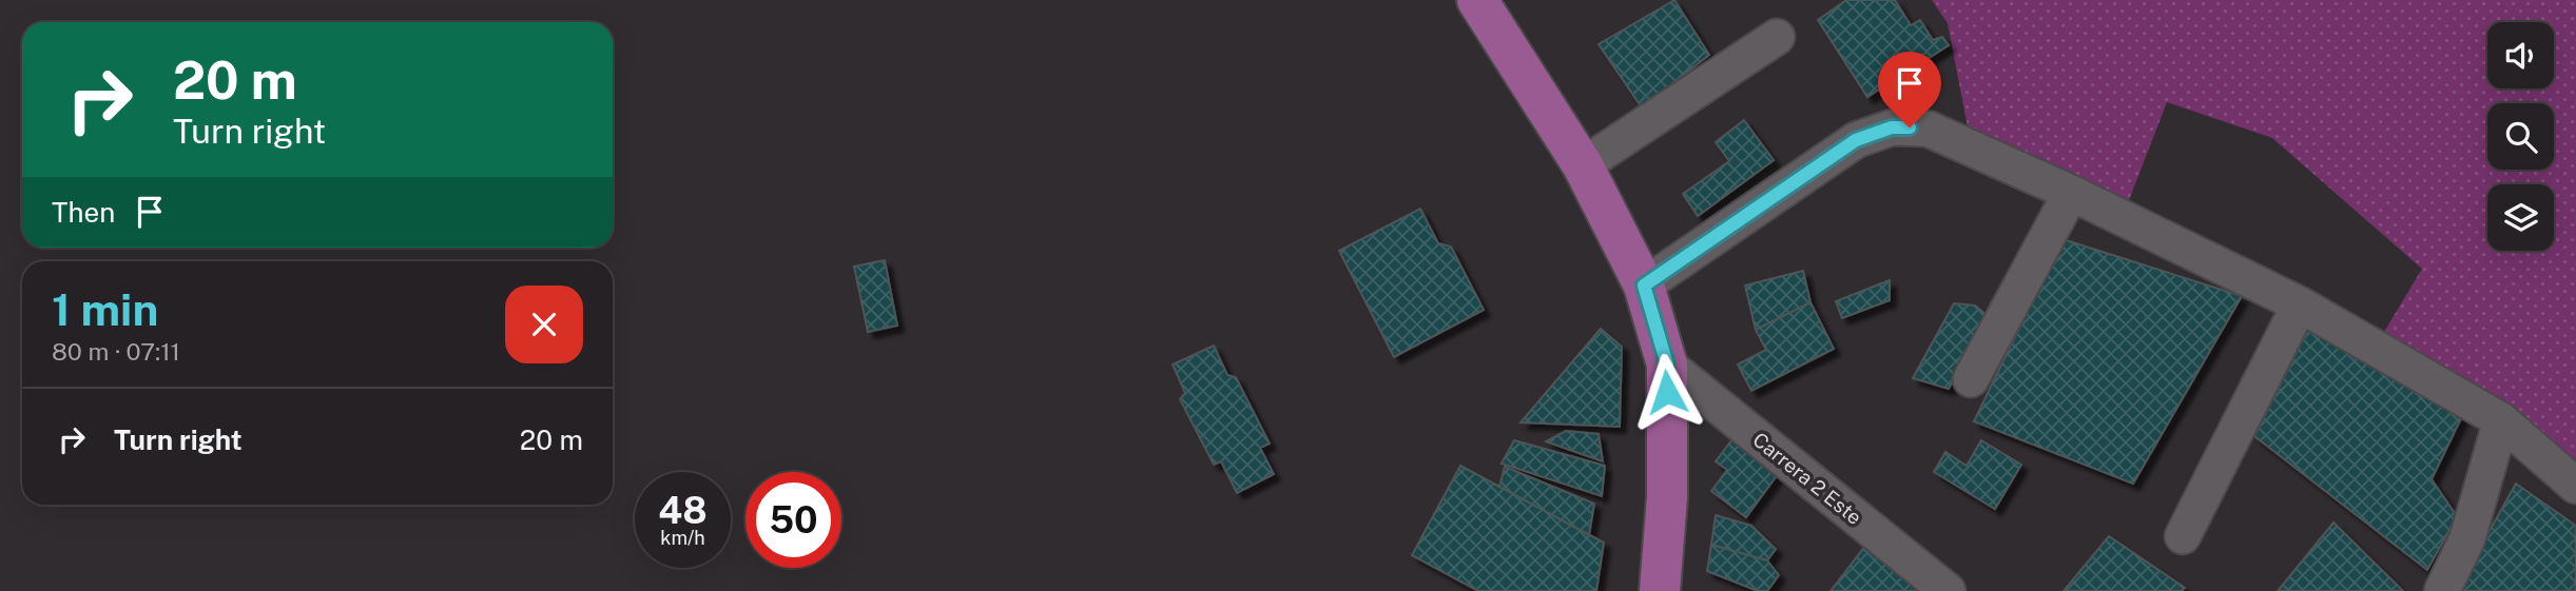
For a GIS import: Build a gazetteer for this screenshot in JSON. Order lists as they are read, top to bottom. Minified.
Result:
{"streets":{"street":["Carrera 2 Este"]},"page":{"turn":["20 m","Turn right"],"then":"Then","heading":["1 min","80 m · 07:11"],"list":[{"name":"Turn right","value":"20 m"}],"speed":"48 km/h","limit":"50"}}
